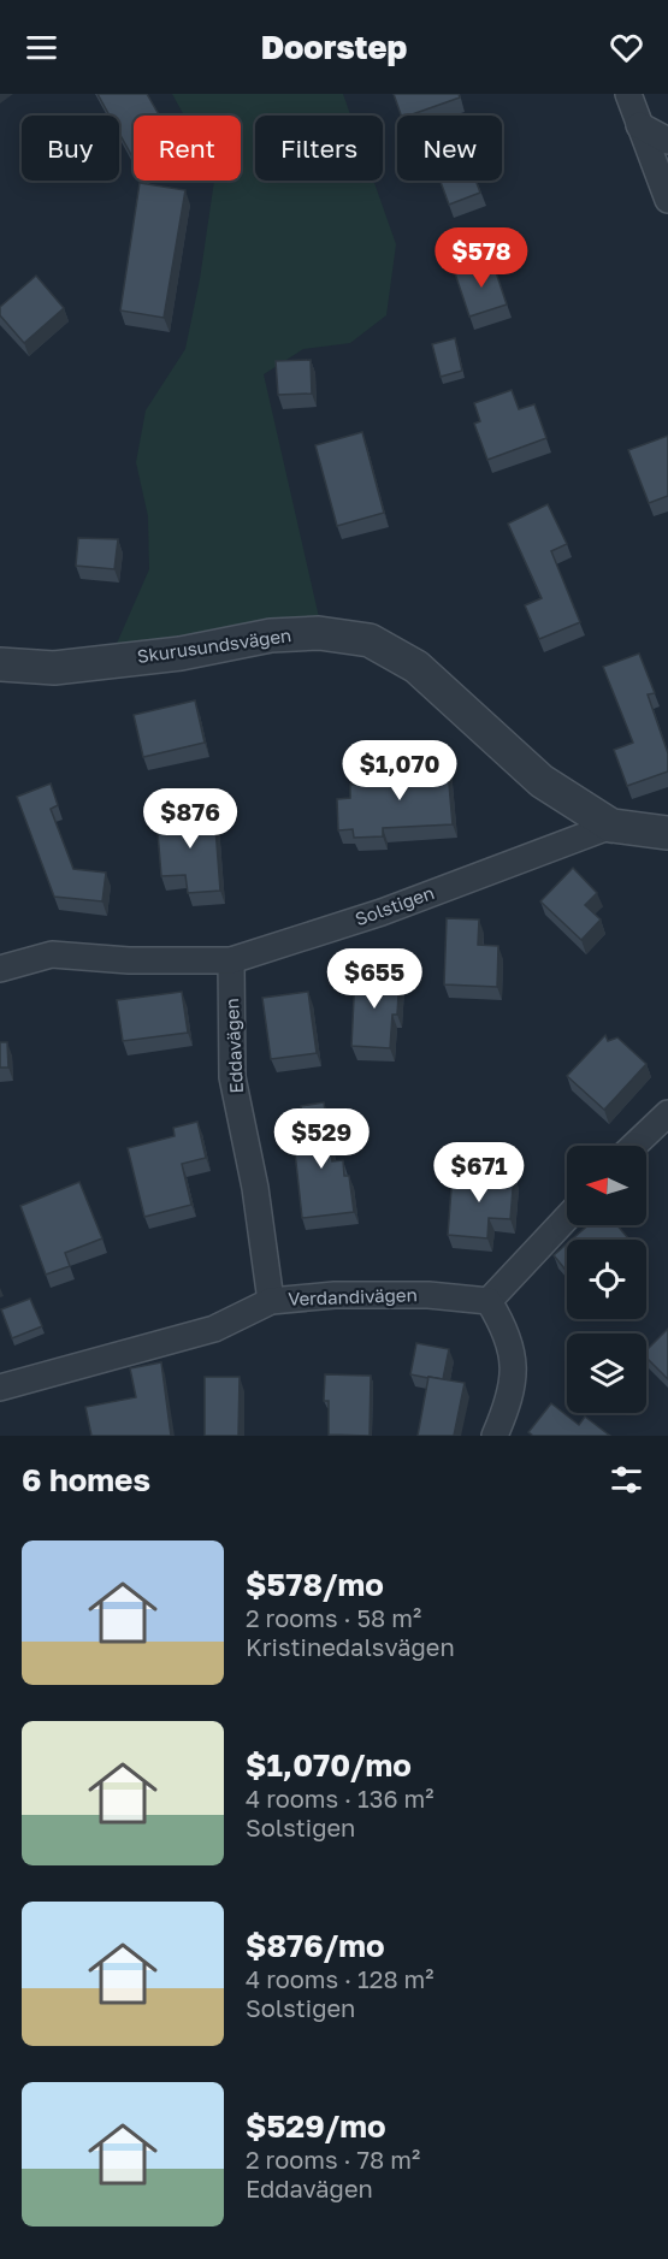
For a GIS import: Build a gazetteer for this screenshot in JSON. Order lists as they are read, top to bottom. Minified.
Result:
{"streets":{"street":["Skurusundsvägen","Solstigen","Eddavägen","Verdandivägen"]},"crossings":[["Skurusundsvägen","Solstigen"],["Solstigen","Eddavägen"],["Eddavägen","Verdandivägen"]],"north":"left","page":{"header":"Doorstep","chip":["Buy","Rent","Filters","New"],"price":["$578","$1,070","$876","$655","$529","$671"],"heading":"6 homes","list":[{"name":"$578/mo","note":"2 rooms · 58 m² · Kristinedalsvägen"},{"name":"$1,070/mo","note":"4 rooms · 136 m² · Solstigen"},{"name":"$876/mo","note":"4 rooms · 128 m² · Solstigen"},{"name":"$529/mo","note":"2 rooms · 78 m² · Eddavägen"}]}}
